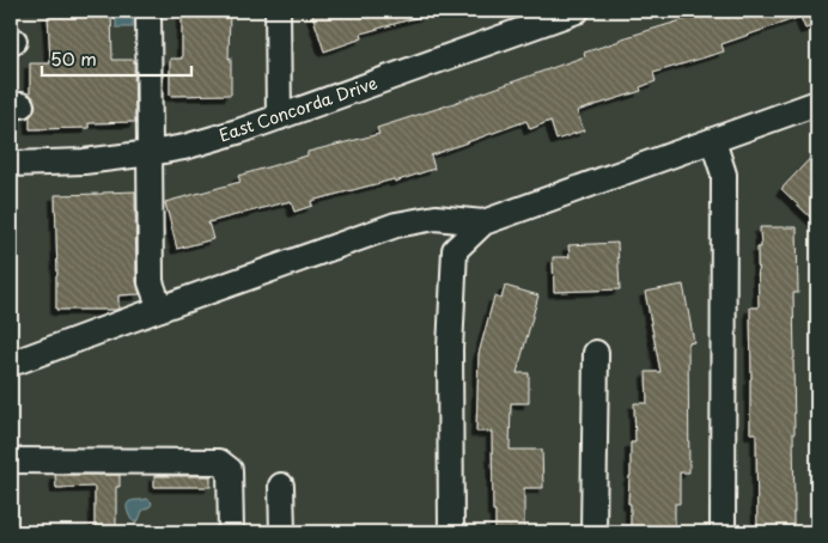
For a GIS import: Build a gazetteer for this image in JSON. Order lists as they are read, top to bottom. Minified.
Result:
{"streets":{"street":["East Concorda Drive"]},"scale_bar":"50 m"}
